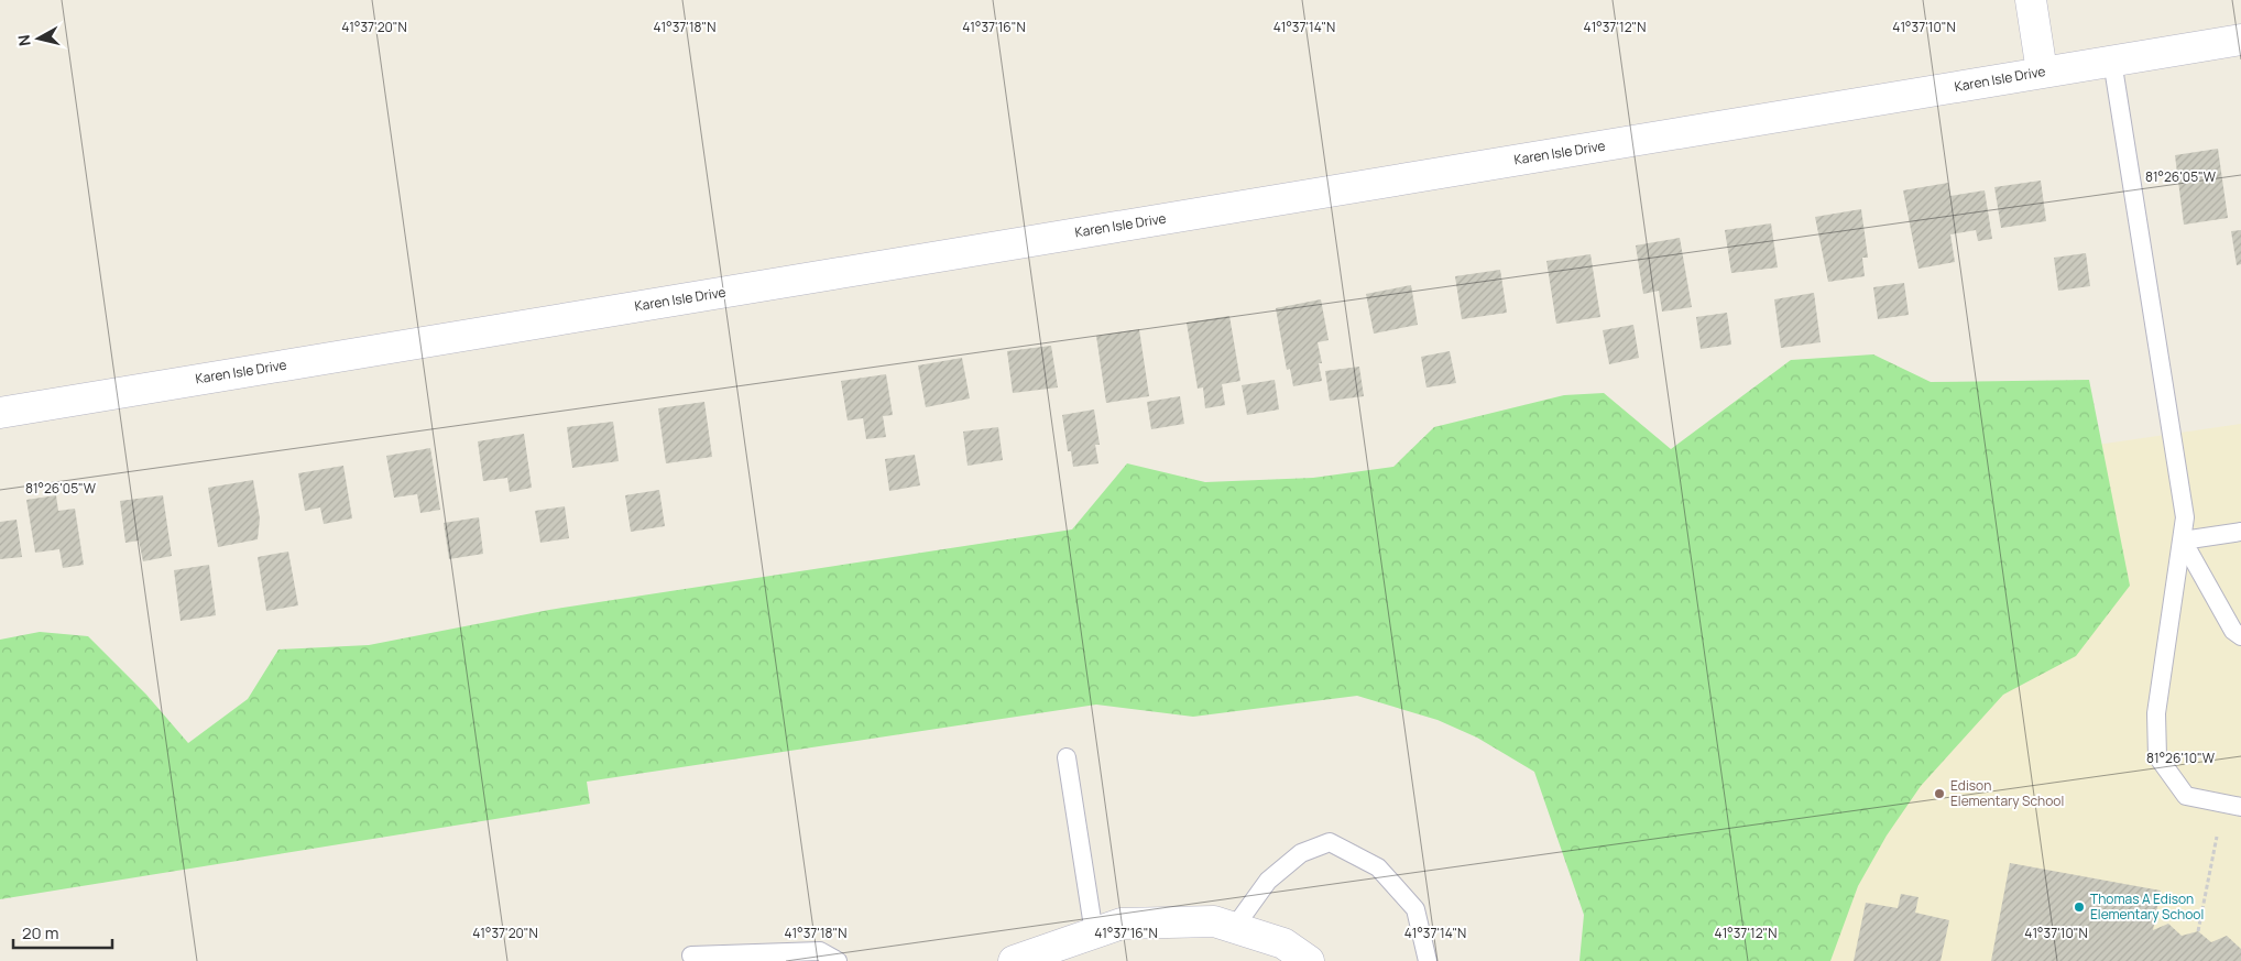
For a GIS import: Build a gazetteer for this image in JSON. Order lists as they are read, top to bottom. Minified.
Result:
{"streets":{"street":["Karen Isle Drive"]},"places":["Edison Elementary School","Thomas A Edison Elementary School"],"scale_bar":"20 m","north":"left","coordinates":["41°37'20\"N","41°37'18\"N","41°37'16\"N","41°37'14\"N","41°37'12\"N","41°37'10\"N","81°26'05\"W","81°26'10\"W"]}
